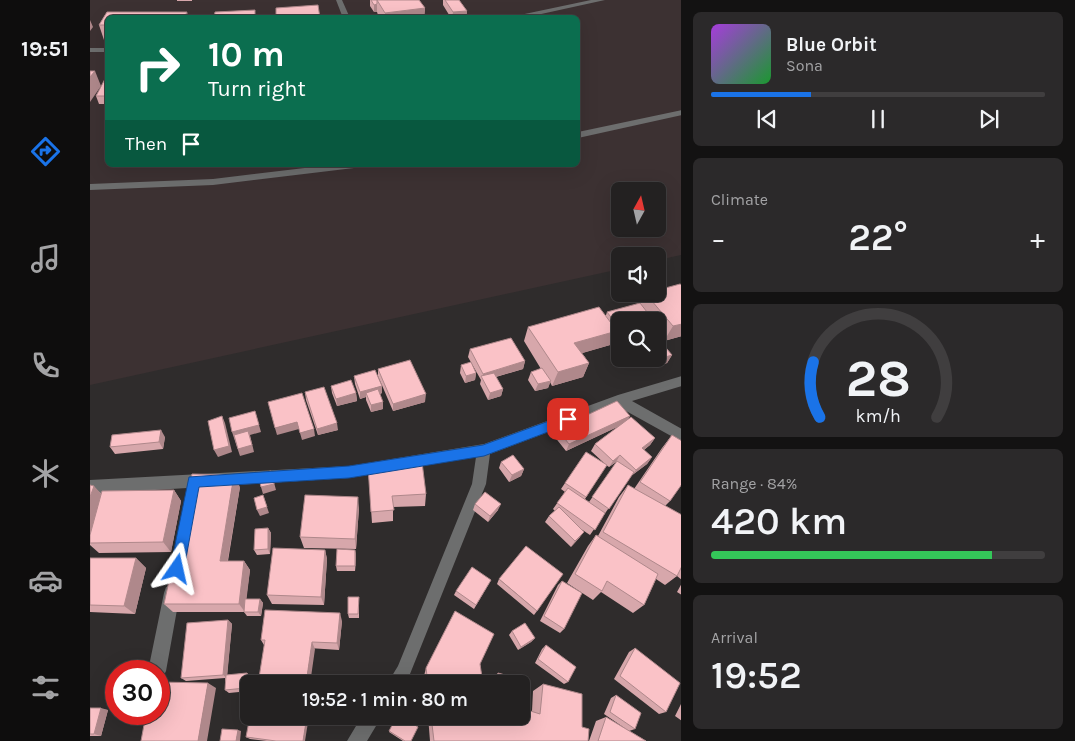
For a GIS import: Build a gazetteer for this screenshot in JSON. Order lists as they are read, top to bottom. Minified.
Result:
{"north":"top","page":{"tabs":"19:51","turn":["10 m","Turn right"],"song":["Blue Orbit","Sona"],"then":"Then","tile":["Climate",["Range · 84%","420 km"],["Arrival","19:52"]],"heat":["−","22°","+"],"limit":"30","trip":"19:52 · 1 min · 80 m","gauge":["28","km/h"]}}
